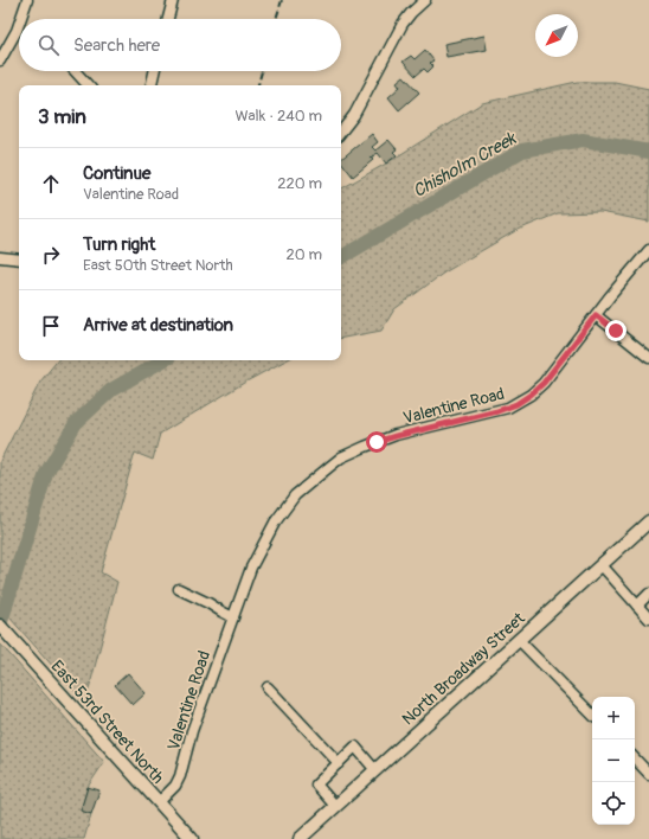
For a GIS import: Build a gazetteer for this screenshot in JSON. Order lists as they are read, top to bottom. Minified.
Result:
{"streets":{"main road":["North Broadway Street","East 53rd Street North"],"street":["Valentine Road"]},"crossings":[["Valentine Road","East 53rd Street North"]],"water":["Chisholm Creek"],"north":"bottom left","page":{"search":"Search here","heading":["3 min","Walk · 240 m"],"list":[["Continue","Valentine Road","220 m"],["Turn right","East 50th Street North","20 m"],"Arrive at destination"],"map_buttons":["+","−"]}}
